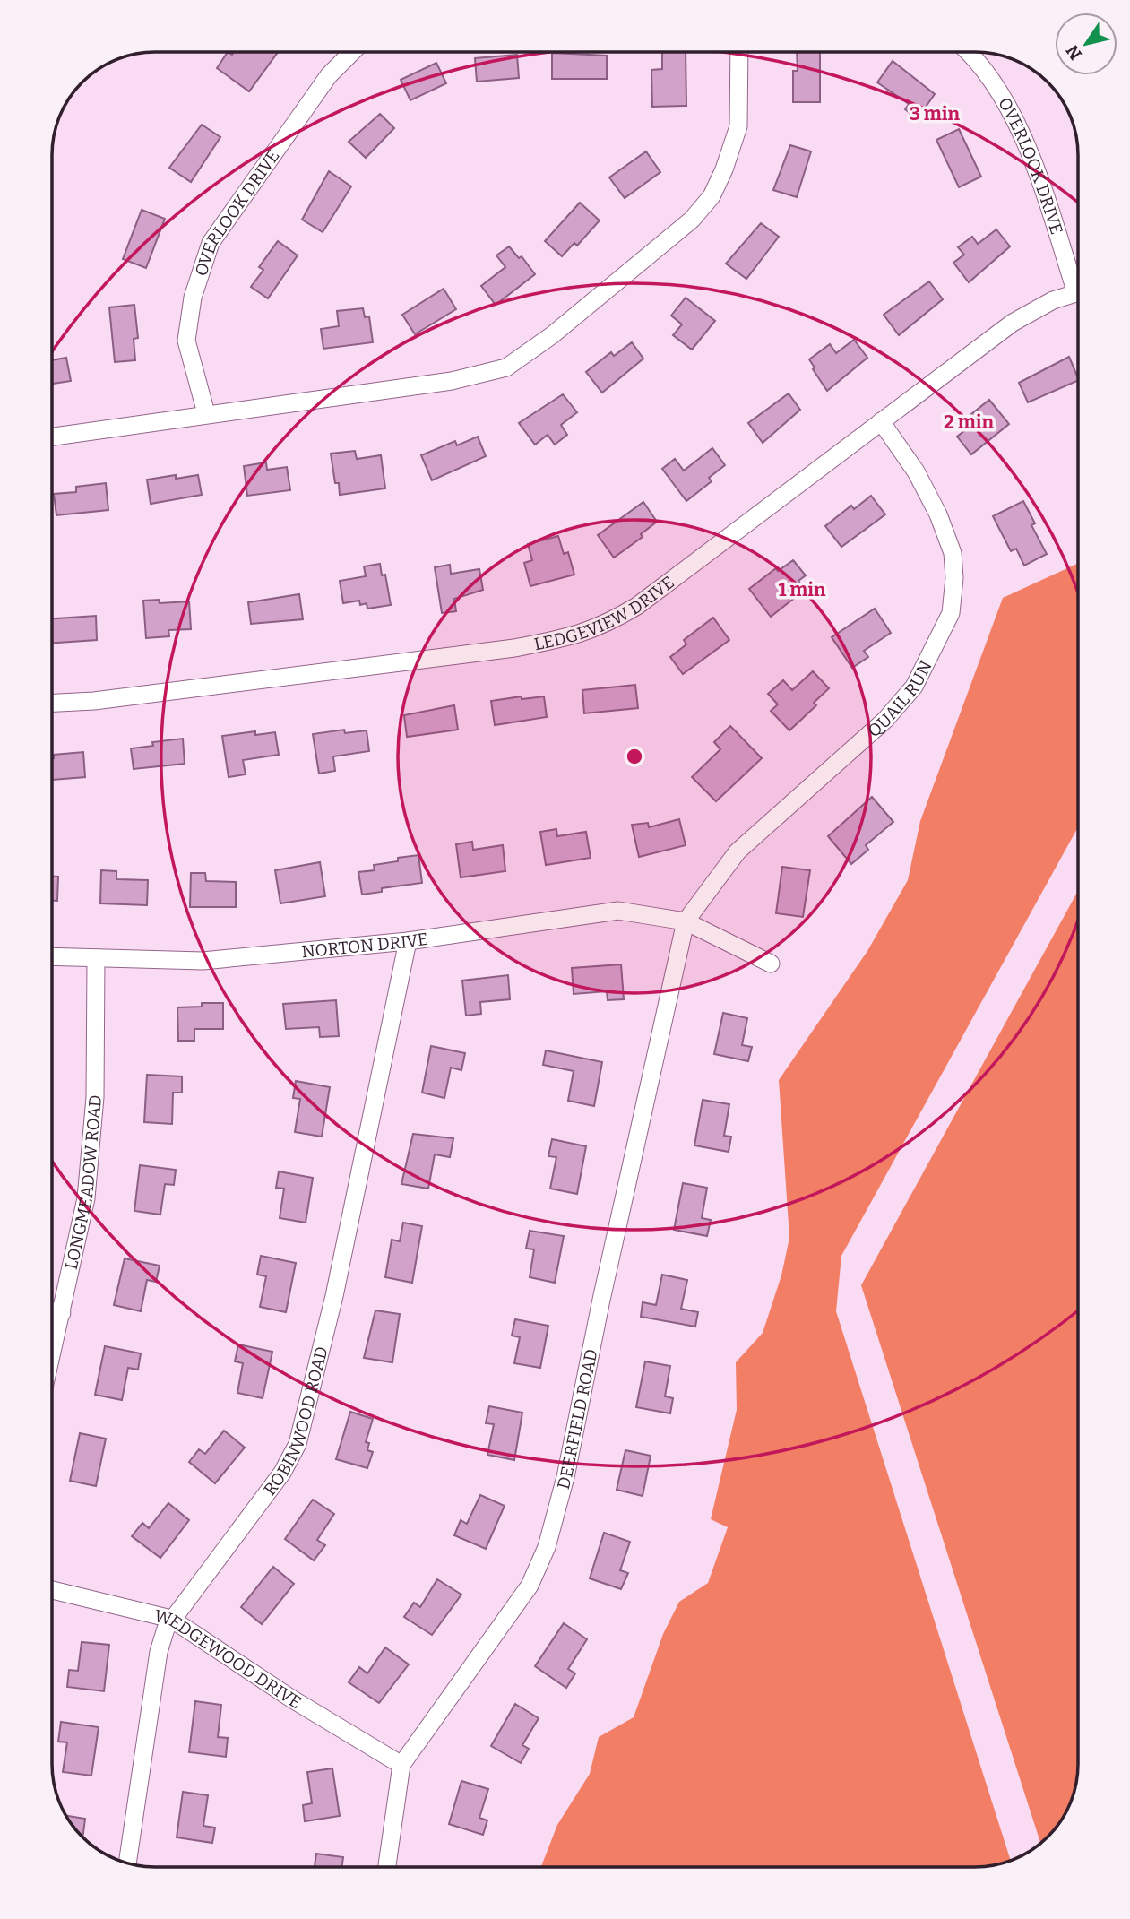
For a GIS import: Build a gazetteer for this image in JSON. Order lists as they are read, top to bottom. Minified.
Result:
{"streets":{"street":["OVERLOOK DRIVE","LEDGEVIEW DRIVE","QUAIL RUN","NORTON DRIVE","LONGMEADOW ROAD","DEERFIELD ROAD","ROBINWOOD ROAD","WEDGEWOOD DRIVE"]},"crossings":[["LEDGEVIEW DRIVE","QUAIL RUN"],["QUAIL RUN","NORTON DRIVE"],["QUAIL RUN","DEERFIELD ROAD"],["NORTON DRIVE","LONGMEADOW ROAD"],["NORTON DRIVE","DEERFIELD ROAD"],["NORTON DRIVE","ROBINWOOD ROAD"],["DEERFIELD ROAD","WEDGEWOOD DRIVE"],["ROBINWOOD ROAD","WEDGEWOOD DRIVE"]],"north":"bottom left","rings":["3 min","2 min","1 min"]}
